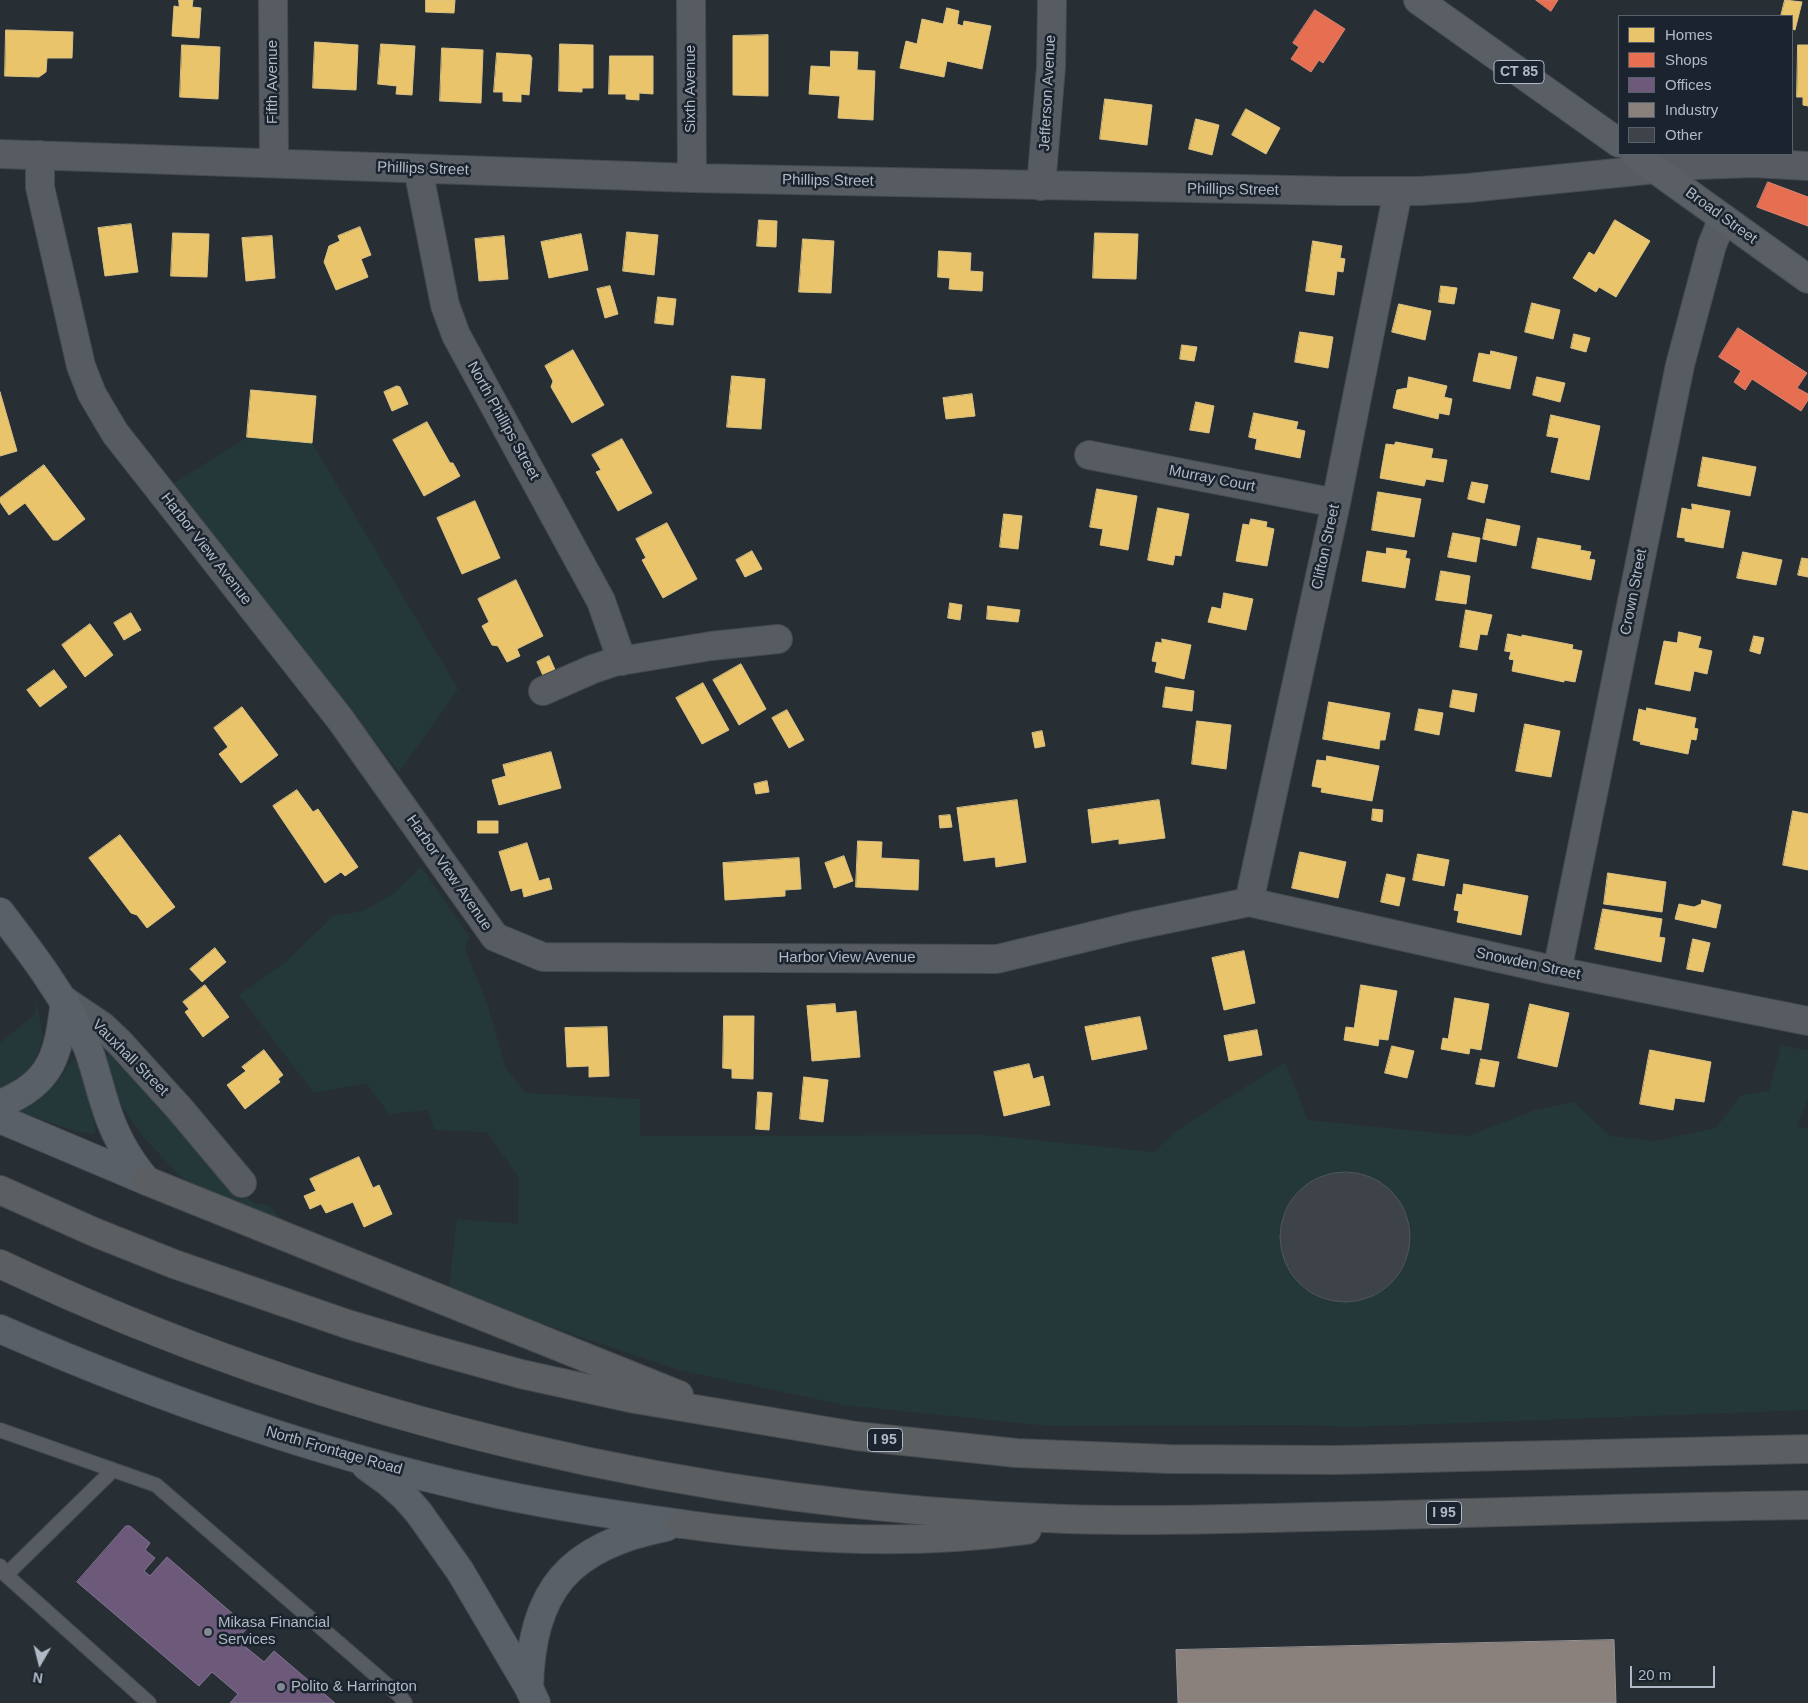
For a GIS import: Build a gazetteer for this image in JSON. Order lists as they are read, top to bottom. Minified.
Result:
{"streets":{"highway":["I 95"],"main road":["CT 85","Broad Street","Vauxhall Street","North Frontage Road"],"street":["Fifth Avenue","Sixth Avenue","Jefferson Avenue","Phillips Street","North Phillips Street","Murray Court","Clifton Street","Harbor View Avenue","Crown Street","Snowden Street"]},"crossings":[["Fifth Avenue","Phillips Street"],["Sixth Avenue","Phillips Street"],["Jefferson Avenue","Phillips Street"],["Phillips Street","Broad Street"],["Phillips Street","North Phillips Street"],["Phillips Street","Clifton Street"],["Phillips Street","Harbor View Avenue"],["Broad Street","Crown Street"],["Murray Court","Clifton Street"],["Clifton Street","Harbor View Avenue"],["Clifton Street","Snowden Street"],["Harbor View Avenue","Snowden Street"],["Crown Street","Snowden Street"]],"places":["Mikasa Financial Services","Polito & Harrington"],"legend":["Homes","Shops","Offices","Industry","Other"],"scale_bar":"20 m","north":"bottom"}
